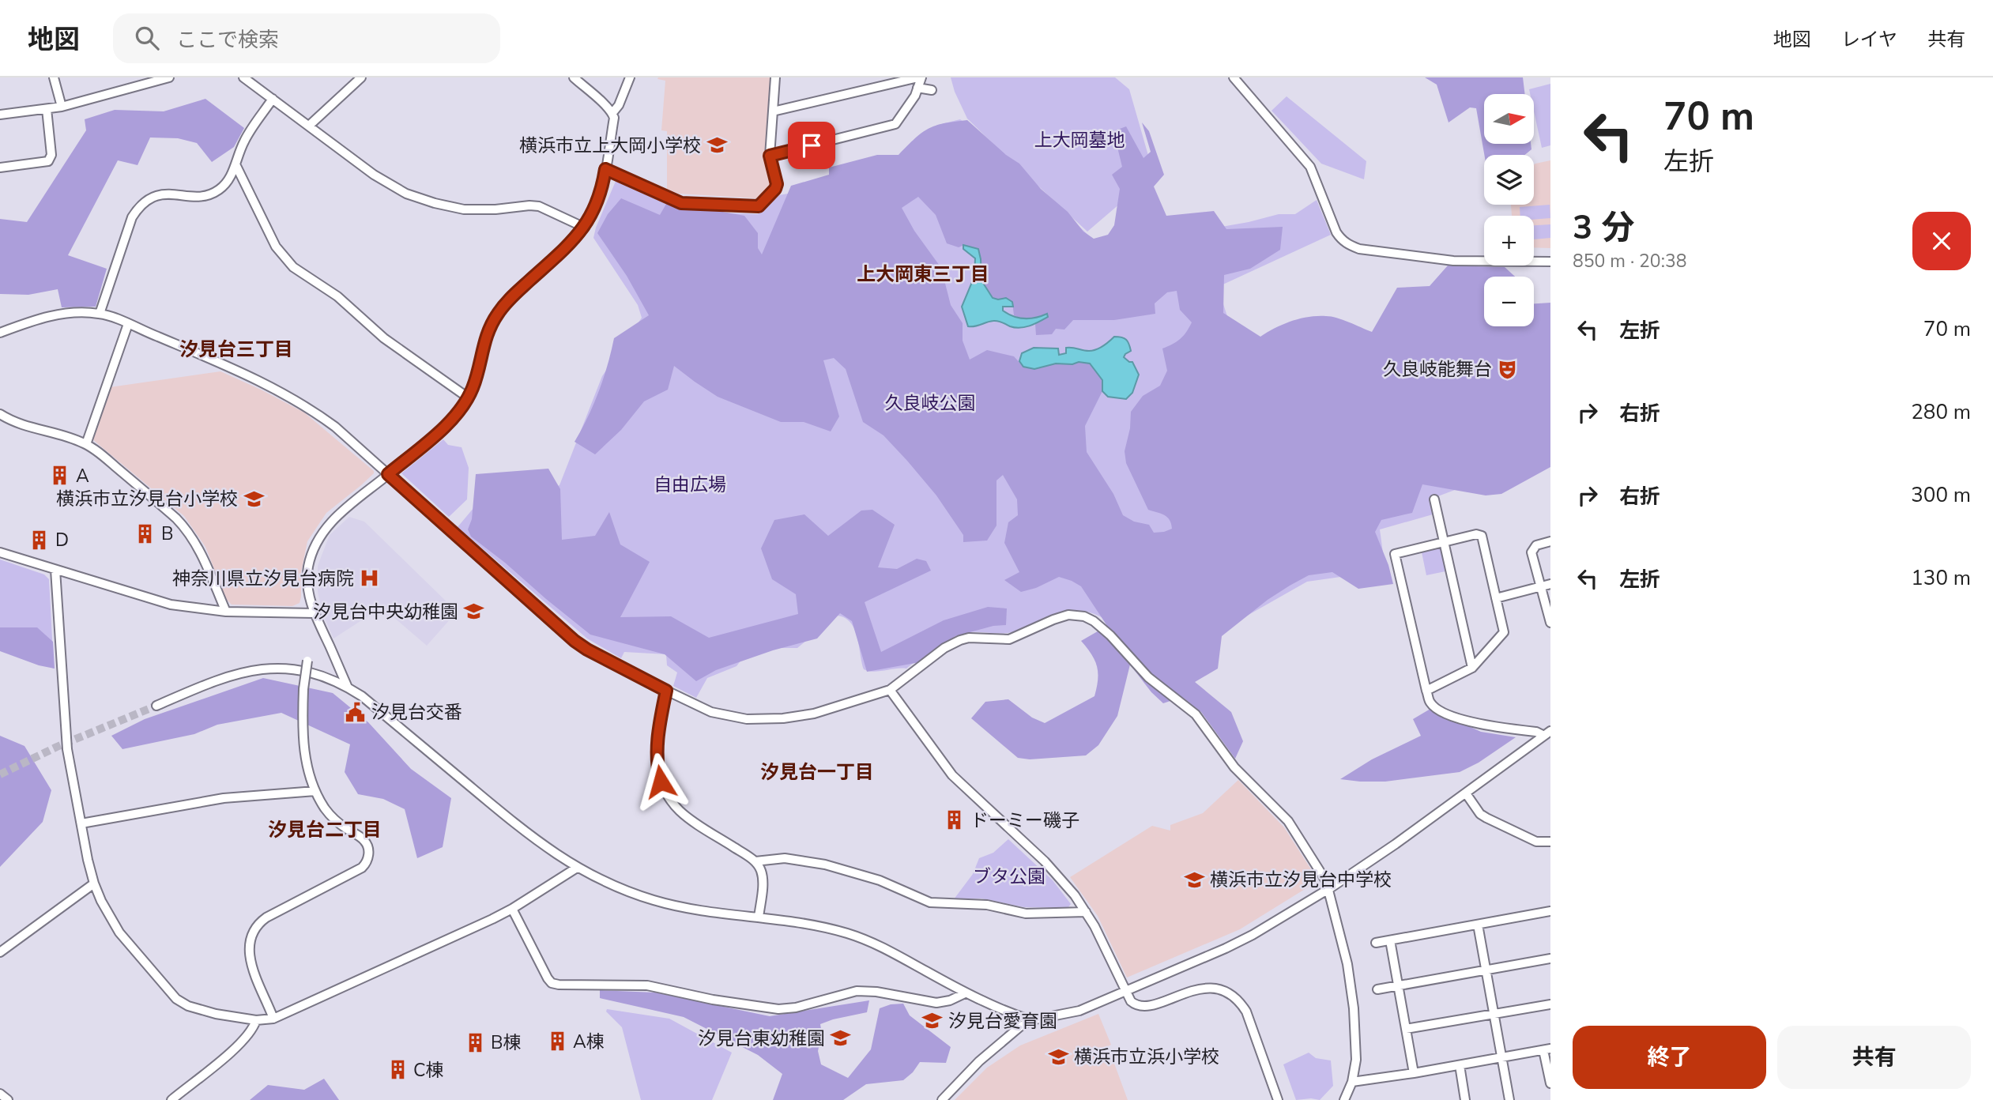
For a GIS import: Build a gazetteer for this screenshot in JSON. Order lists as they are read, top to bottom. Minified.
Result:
{"districts":["上大岡東三丁目","汐見台三丁目","汐見台一丁目","汐見台二丁目"],"parks":["上大岡墓地","久良岐公園","自由広場","ブタ公園"],"places":{"school or university":["横浜市立上大岡小学校","横浜市立汐見台小学校","汐見台中央幼稚園","横浜市立汐見台中学校","汐見台愛育園","汐見台東幼稚園","横浜市立浜小学校"],"theatre":["久良岐能舞台"],"building":["A","B","D","ドーミー磯子","A棟","B棟","C棟"],"hospital":["神奈川県立汐見台病院"],"public building":["汐見台交番"]},"north":"right","page":{"header":"地図","search":"ここで検索","nav":["地図","レイヤ","共有"],"turn":["70 m","左折"],"map_buttons":["+","−"],"heading":["3 分","850 m · 20:38"],"list":[{"name":"左折","value":"70 m"},{"name":"右折","value":"280 m"},{"name":"右折","value":"300 m"},{"name":"左折","value":"130 m"}],"buttons":["終了","共有"]}}
